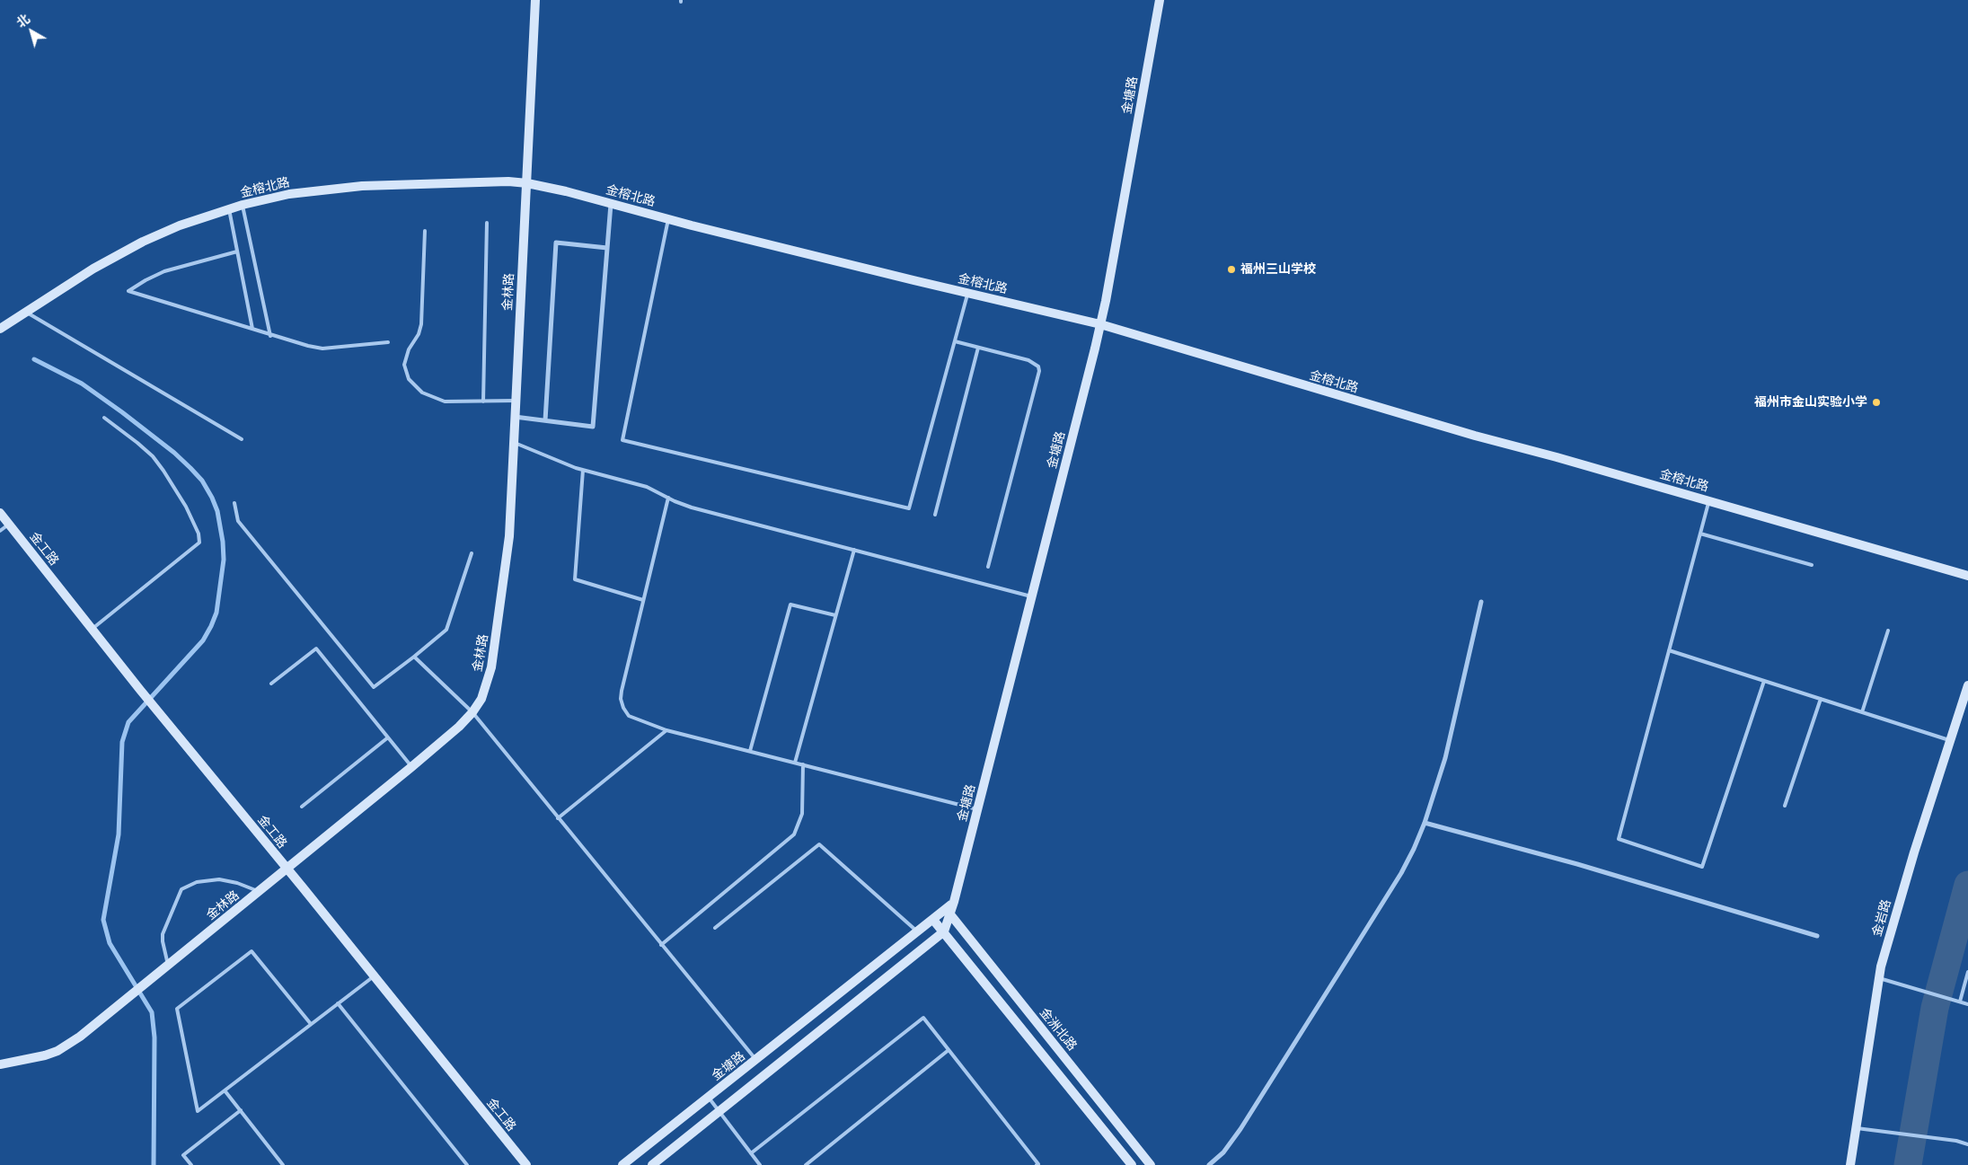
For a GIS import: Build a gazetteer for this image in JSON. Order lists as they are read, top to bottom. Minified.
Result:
{"streets":{"street":["金塘路","金榕北路","金林路","金工路","金岩路","金洲北路"]},"crossings":[["金塘路","金榕北路"],["金塘路","金洲北路"],["金榕北路","金林路"],["金林路","金工路"]],"places":["福州三山学校","福州市金山实验小学"],"north":"top left"}
